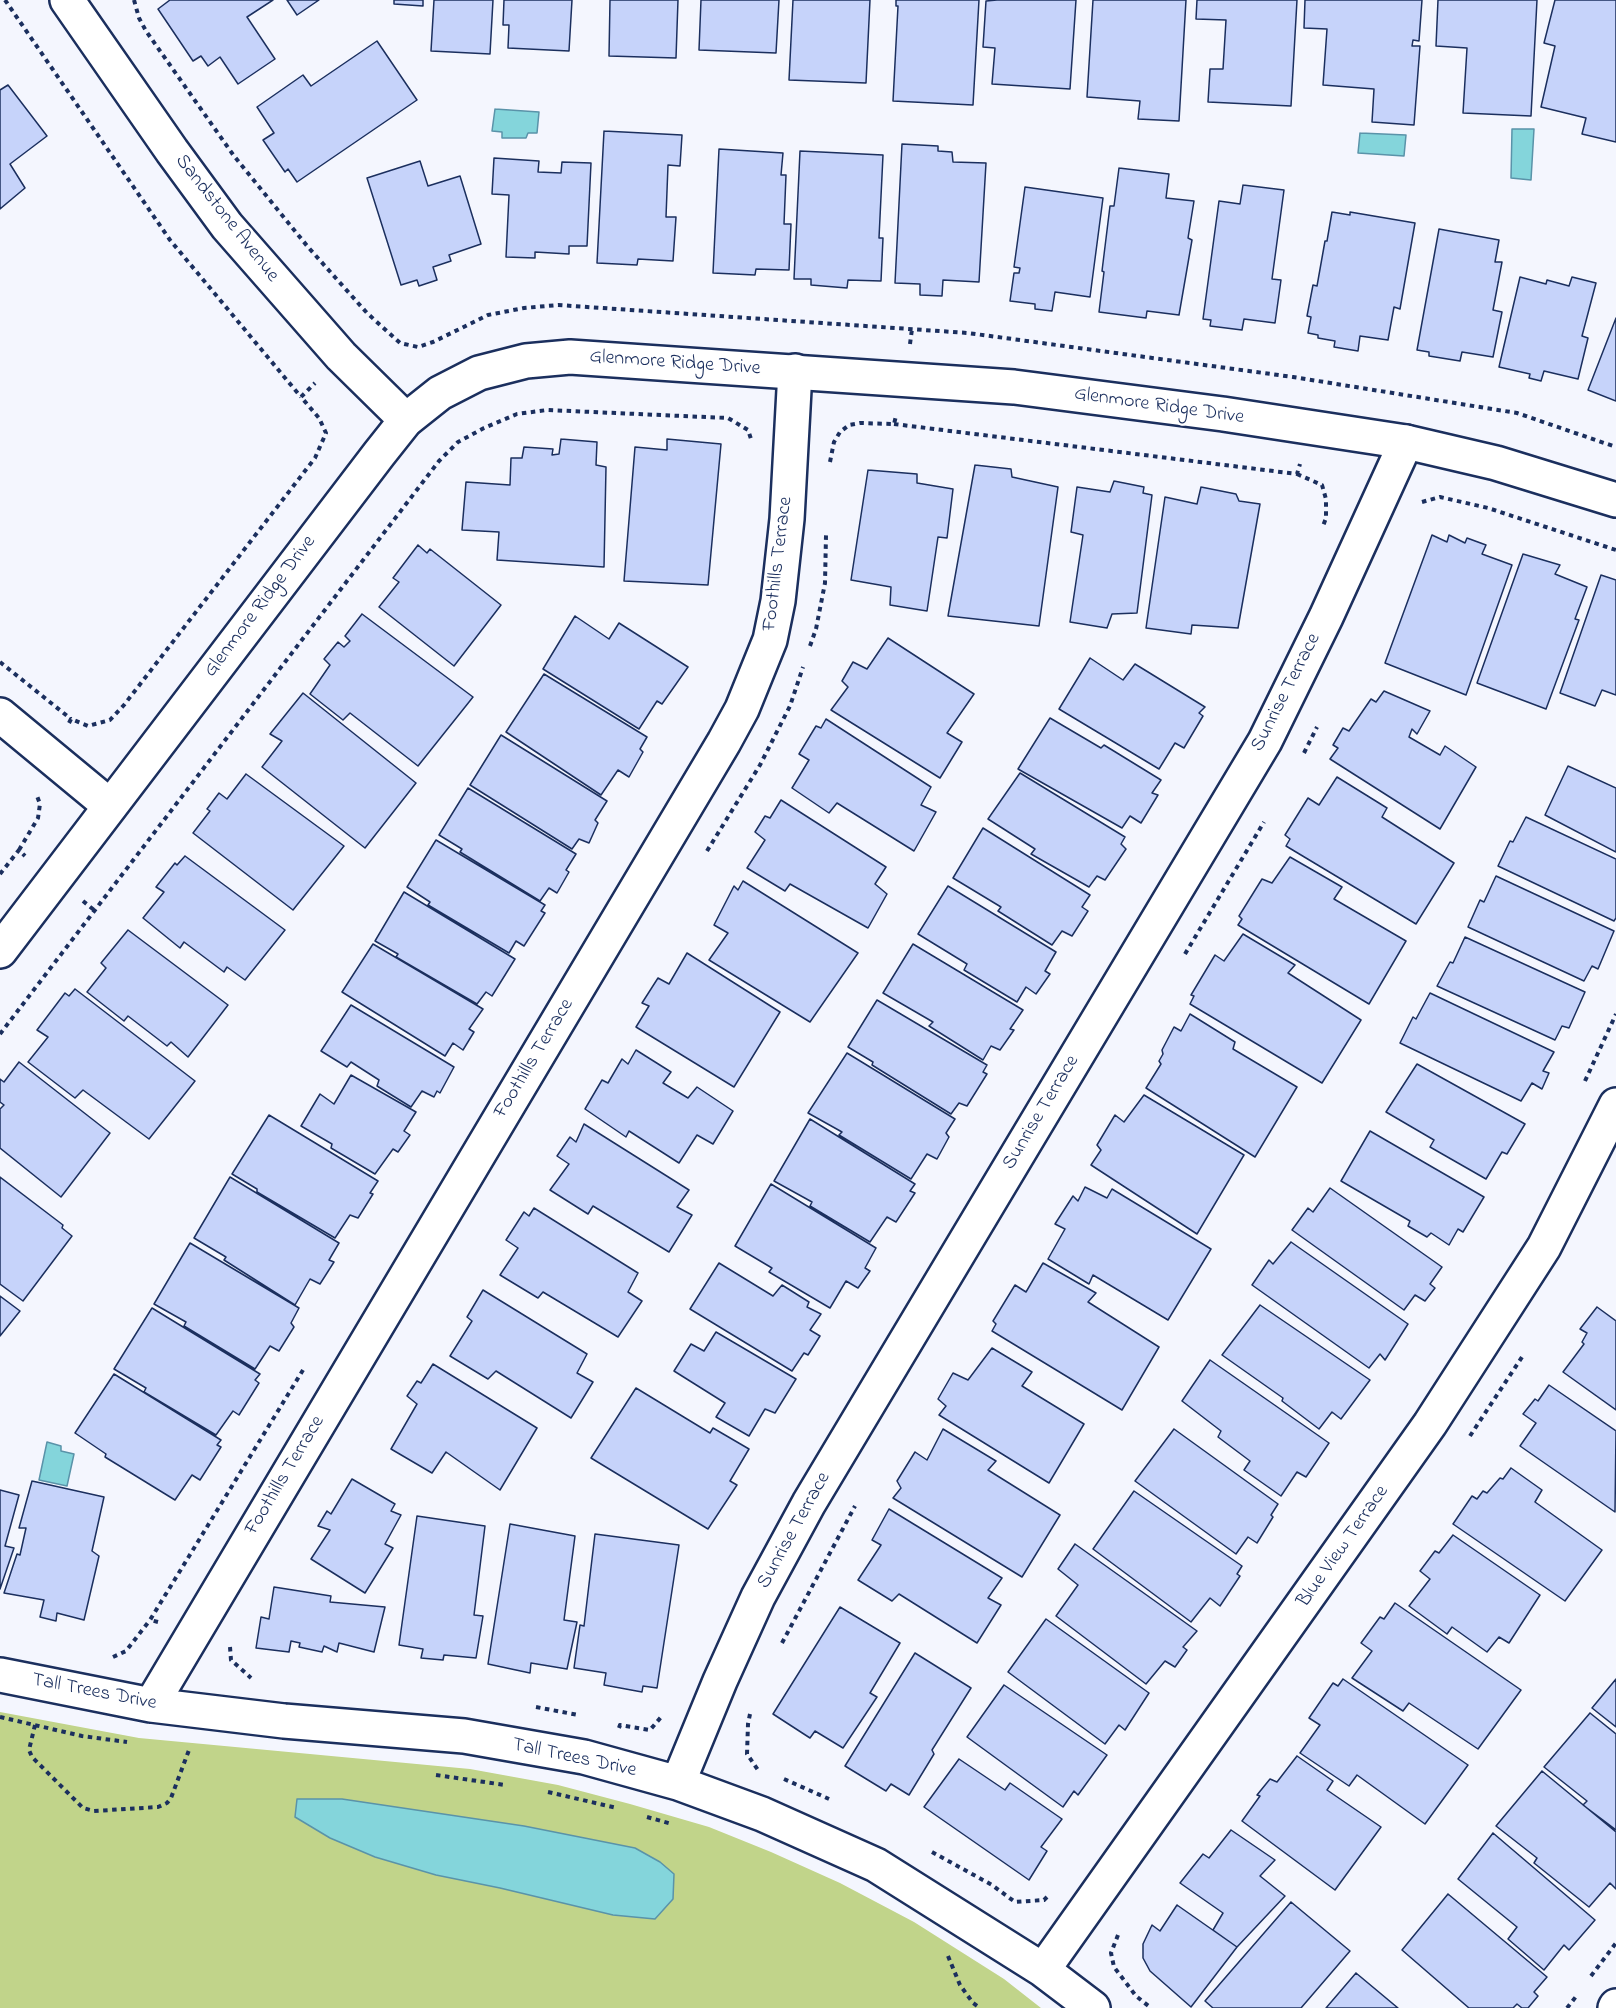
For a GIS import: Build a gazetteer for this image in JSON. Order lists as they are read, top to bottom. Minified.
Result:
{"streets":{"street":["Sandstone Avenue","Glenmore Ridge Drive","Foothills Terrace","Sunrise Terrace","Blue View Terrace","Tall Trees Drive"]},"crossings":[["Sandstone Avenue","Glenmore Ridge Drive"],["Glenmore Ridge Drive","Foothills Terrace"],["Glenmore Ridge Drive","Sunrise Terrace"],["Foothills Terrace","Tall Trees Drive"],["Sunrise Terrace","Tall Trees Drive"],["Blue View Terrace","Tall Trees Drive"]]}
